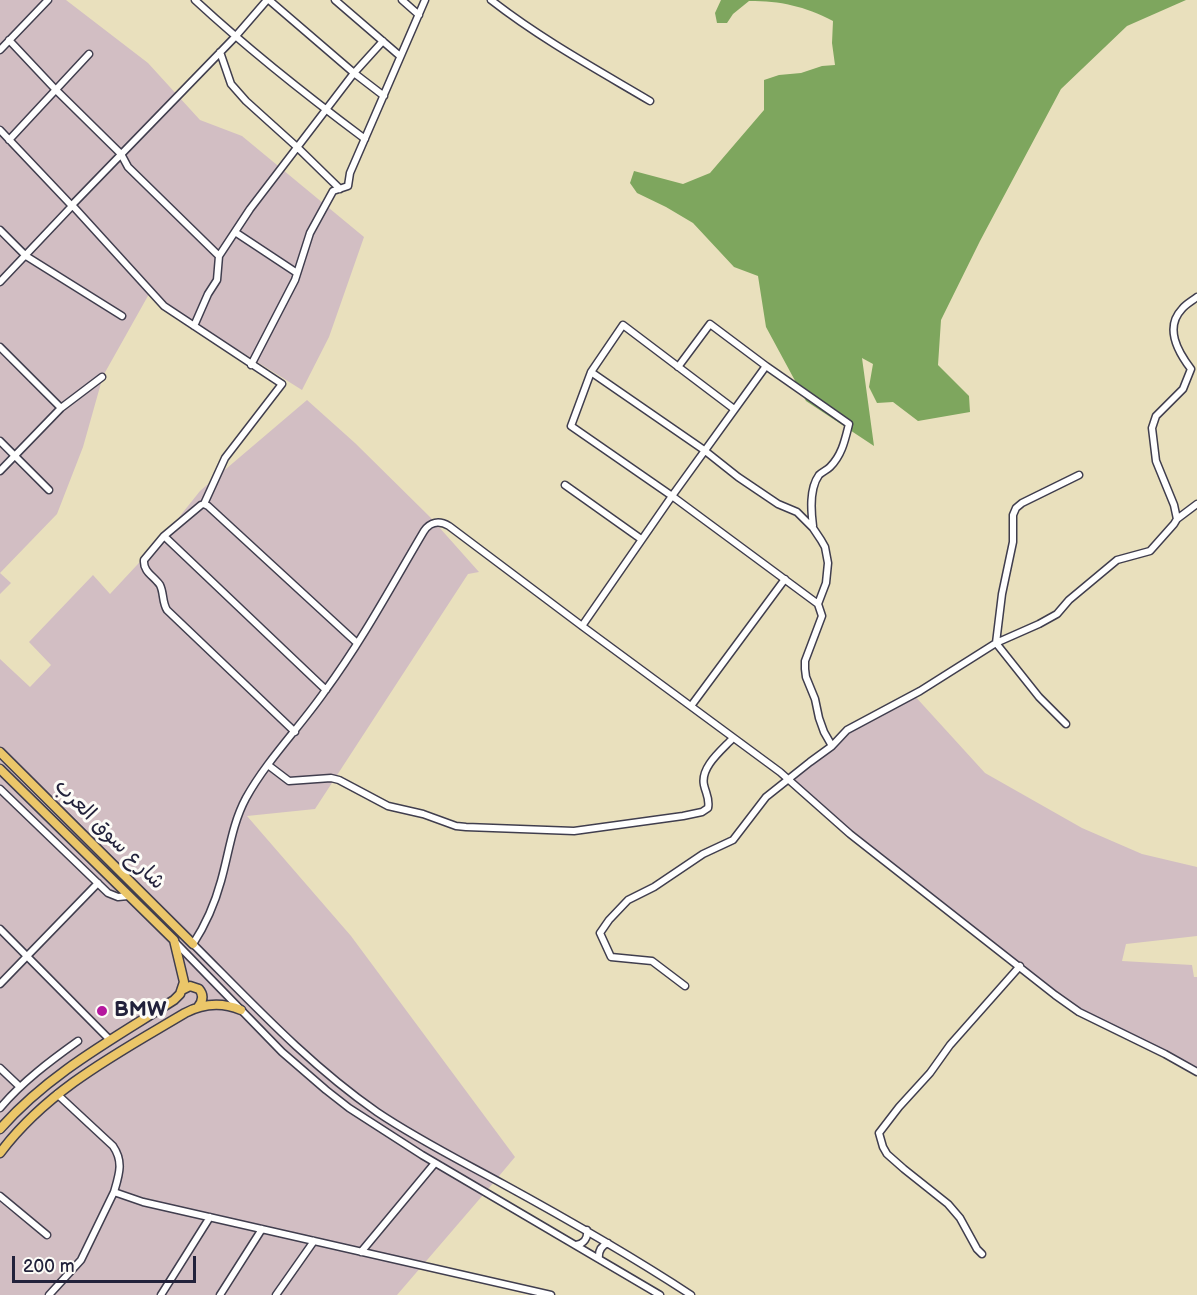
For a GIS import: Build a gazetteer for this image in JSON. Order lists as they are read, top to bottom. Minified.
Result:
{"streets":{"main road":["شارع سوق العرب"]},"places":["BMW"],"scale_bar":"200 m"}
